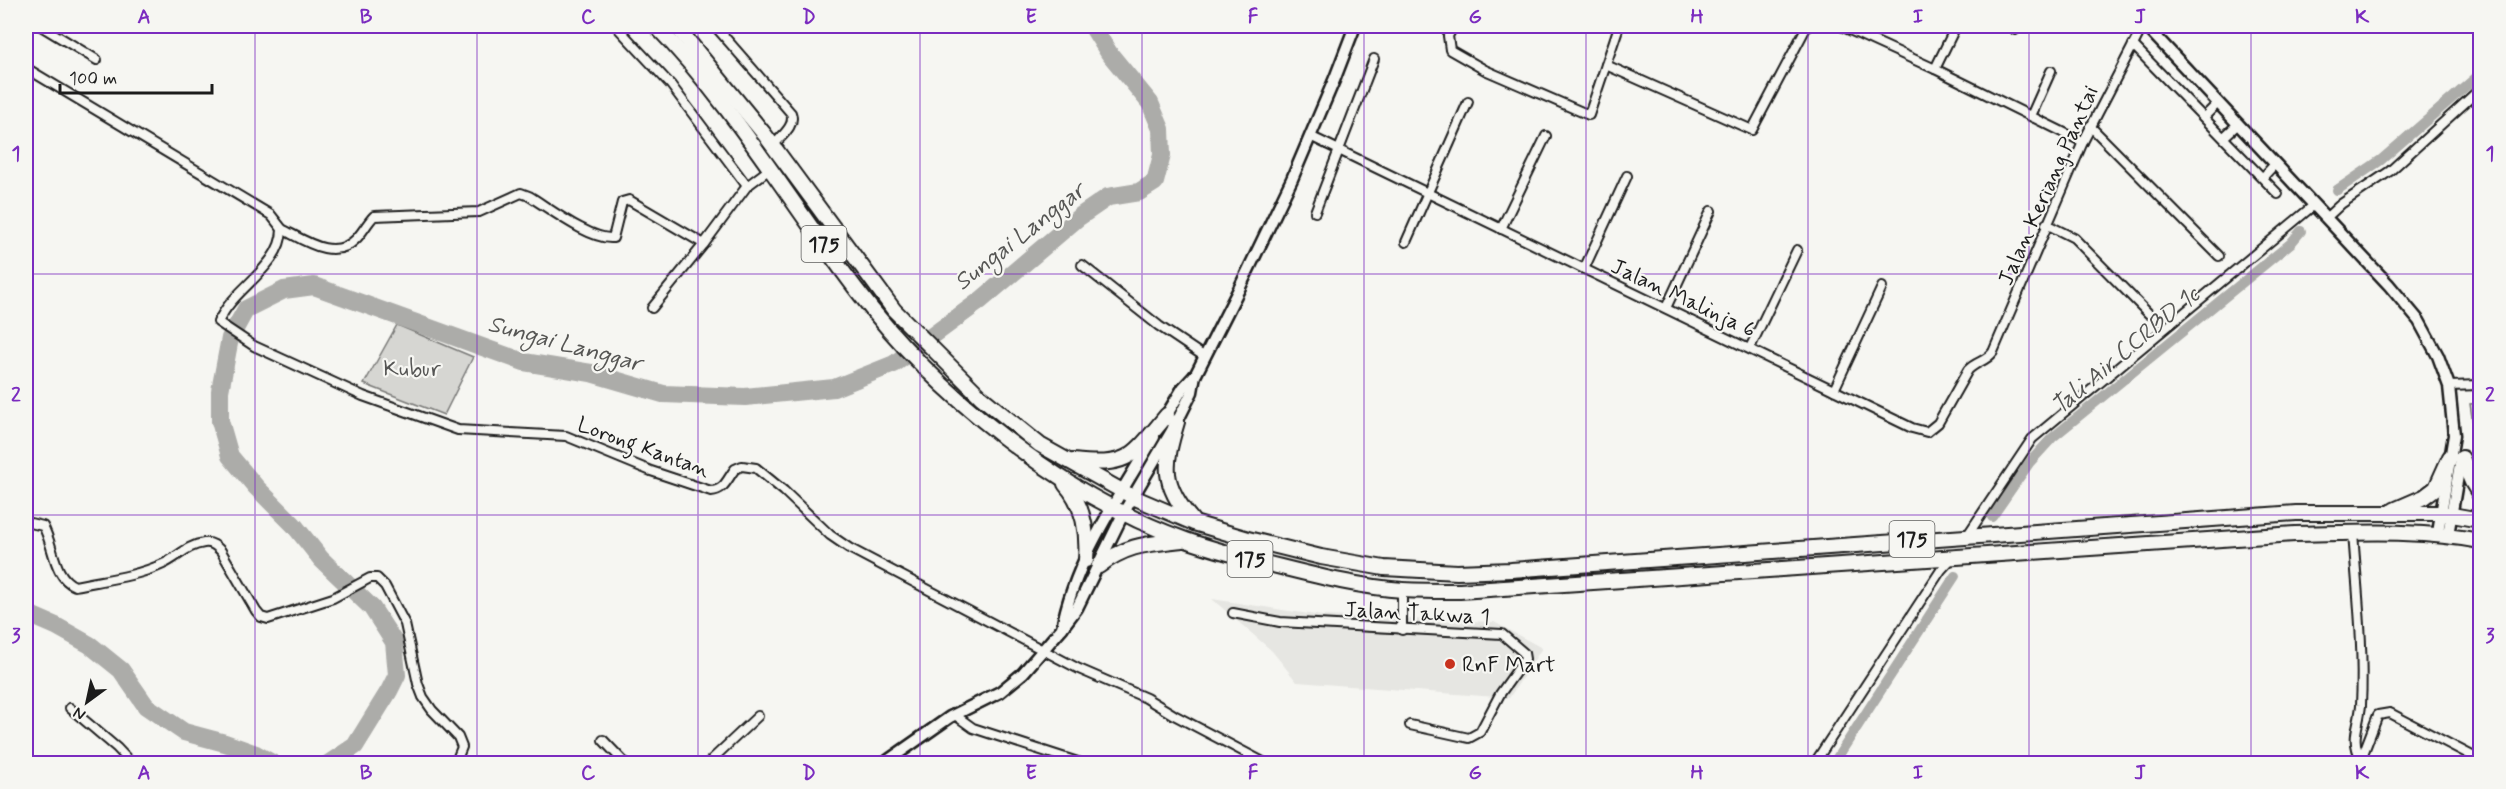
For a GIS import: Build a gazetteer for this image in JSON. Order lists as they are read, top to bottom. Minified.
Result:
{"streets":{"highway":["175"],"street":["Jalan Keriang Pantai","Jalan Malinja 6","Lorong Kantan","Jalan Takwa 1"]},"crossings":[["Jalan Keriang Pantai","Jalan Malinja 6"]],"water":["Sungai Langgar","Tali Air CCRBD 1c"],"parks":["Kubur"],"places":["RnF Mart"],"scale_bar":"100 m","north":"bottom left","grid":{"columns":["A","B","C","D","E","F","G","H","I","J","K"],"rows":["1","2","3"]}}
